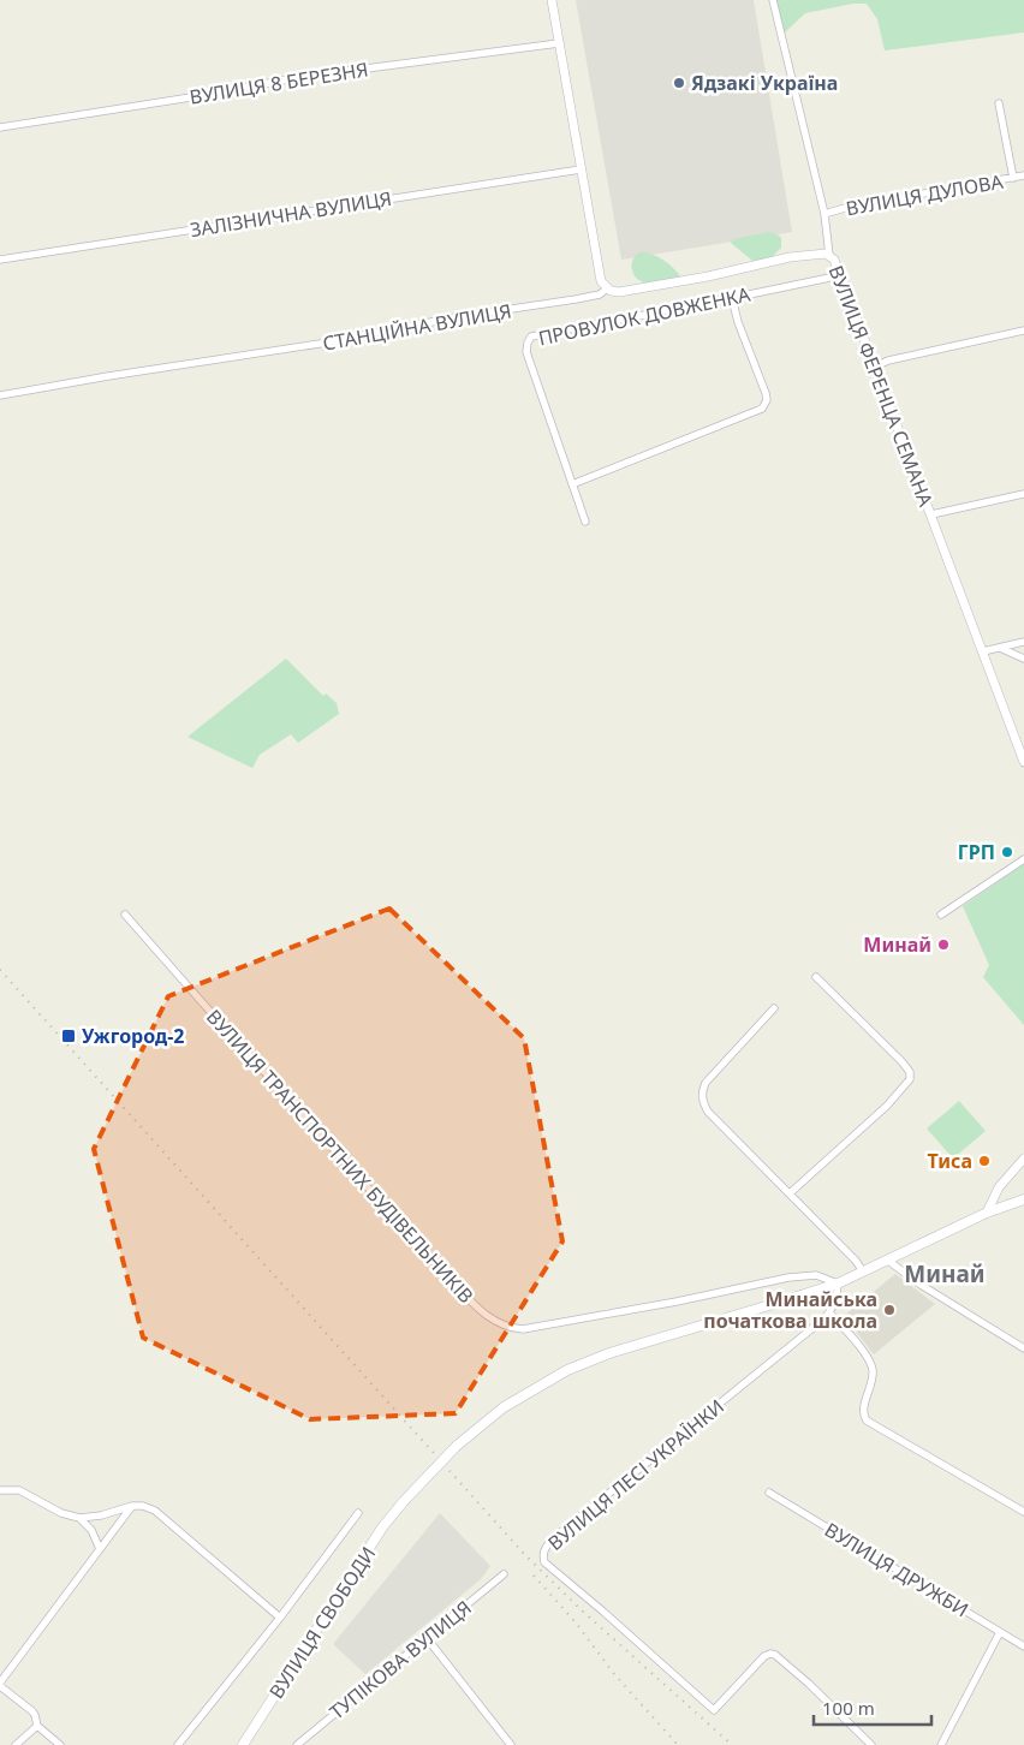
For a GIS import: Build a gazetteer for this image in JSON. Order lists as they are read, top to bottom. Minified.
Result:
{"streets":{"main road":["ВУЛИЦЯ СВОБОДИ"],"street":["ВУЛИЦЯ 8 БЕРЕЗНЯ","ВУЛИЦЯ ДУЛОВА","ЗАЛІЗНИЧНА ВУЛИЦЯ","ПРОВУЛОК ДОВЖЕНКА","СТАНЦІЙНА ВУЛИЦЯ","ВУЛИЦЯ ФЕРЕНЦА СЕМАНА","ВУЛИЦЯ ТРАНСПОРТНИХ БУДІВЕЛЬНИКІВ","ВУЛИЦЯ ЛЕСІ УКРАЇНКИ","ВУЛИЦЯ ДРУЖБИ","ТУПІКОВА ВУЛИЦЯ"]},"crossings":[["ВУЛИЦЯ ДУЛОВА","ВУЛИЦЯ ФЕРЕНЦА СЕМАНА"],["ПРОВУЛОК ДОВЖЕНКА","ВУЛИЦЯ ФЕРЕНЦА СЕМАНА"],["СТАНЦІЙНА ВУЛИЦЯ","ВУЛИЦЯ ФЕРЕНЦА СЕМАНА"],["ВУЛИЦЯ ТРАНСПОРТНИХ БУДІВЕЛЬНИКІВ","ВУЛИЦЯ СВОБОДИ"]],"districts":["Минай"],"places":{"other":["Ядзакі Україна","ГРП","Минай","Тиса","Минайська початкова школа"],"transit":["Ужгород-2"]},"scale_bar":"100 m"}
